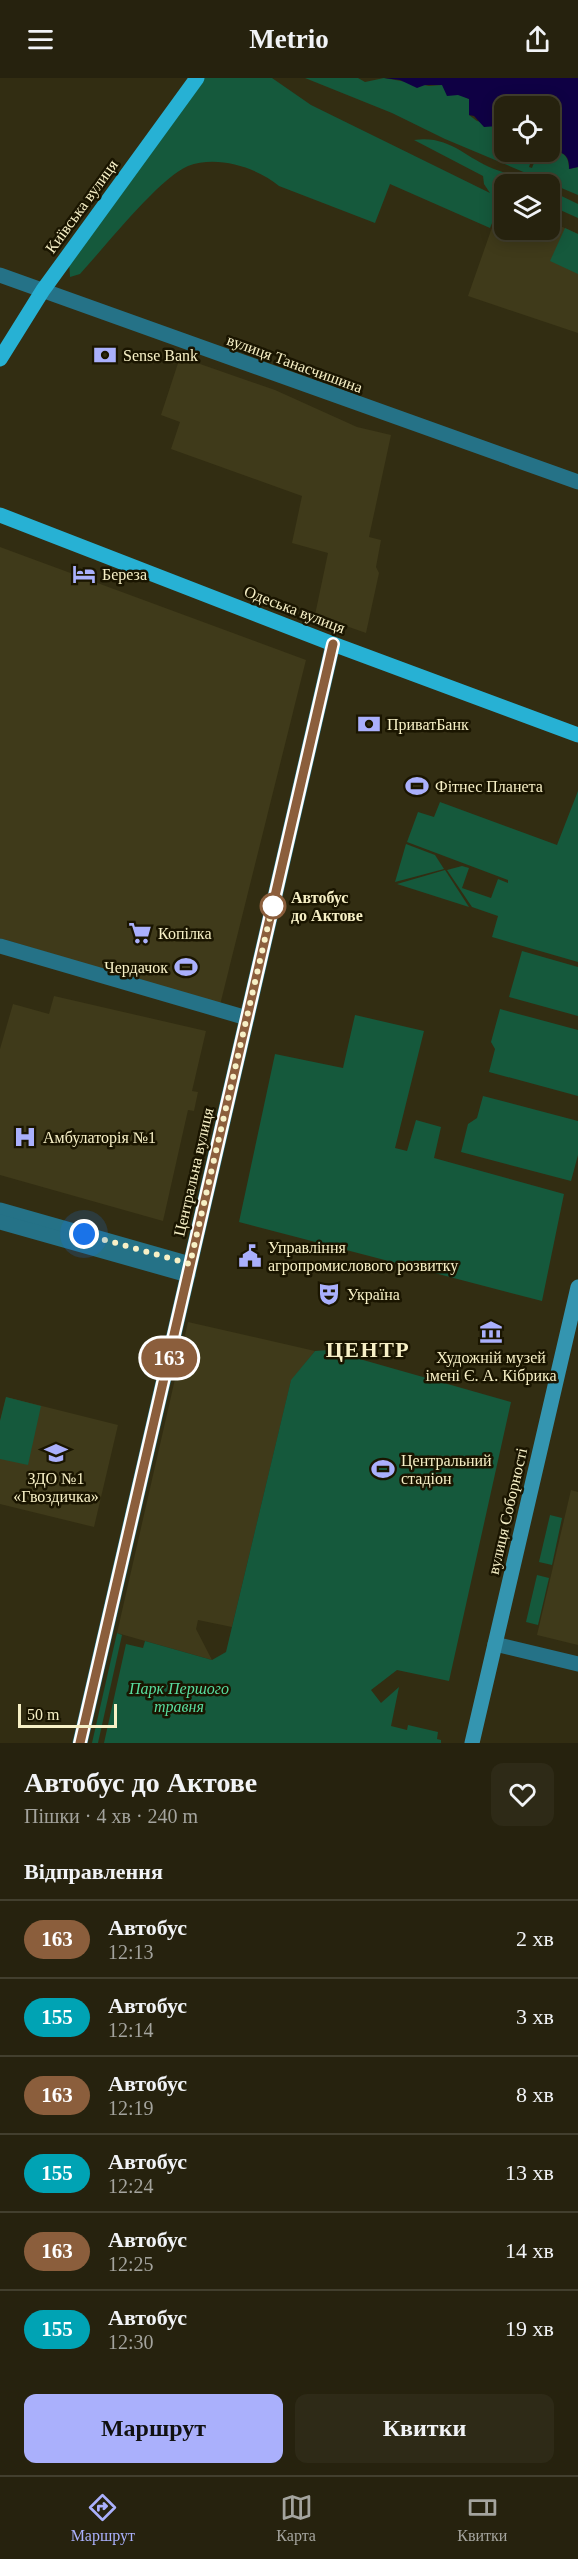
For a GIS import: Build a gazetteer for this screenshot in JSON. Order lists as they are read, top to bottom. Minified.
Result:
{"streets":{"main road":["Київська вулиця","Одеська вулиця","вулиця Соборності"],"street":["вулиця Танасчишина","Центральна вулиця"]},"crossings":[["Київська вулиця","вулиця Танасчишина"],["Одеська вулиця","Центральна вулиця"]],"districts":["ЦЕНТР"],"parks":["Парк Першого травня"],"places":{"bank":["Sense Bank","ПриватБанк"],"hotel":["Береза"],"sports":["Фітнес Планета","Чердачок","Центральний стадіон"],"other":["Автобус до Актове"],"supermarket":["Копілка"],"hospital":["Амбулаторія №1"],"public building":["Управління агропромислового розвитку"],"theatre":["Україна"],"museum":["Художній музей імені Є. А. Кібрика"],"school or university":["ЗДО №1 «Гвоздичка»"]},"lines":["bus line 163"],"scale_bar":"50 m","page":{"header":"Metrio","on_map":"163","scale":"50 m","heading":[["Автобус до Актове","Пішки · 4 хв · 240 m"],"Відправлення"],"list":[{"mark":"163","name":"Автобус","note":"12:13","value":"2 хв"},{"mark":"155","name":"Автобус","note":"12:14","value":"3 хв"},{"mark":"163","name":"Автобус","note":"12:19","value":"8 хв"},{"mark":"155","name":"Автобус","note":"12:24","value":"13 хв"},{"mark":"163","name":"Автобус","note":"12:25","value":"14 хв"},{"mark":"155","name":"Автобус","note":"12:30","value":"19 хв"}],"buttons":["Маршрут","Квитки"],"tabs":["Маршрут","Карта","Квитки"]}}
